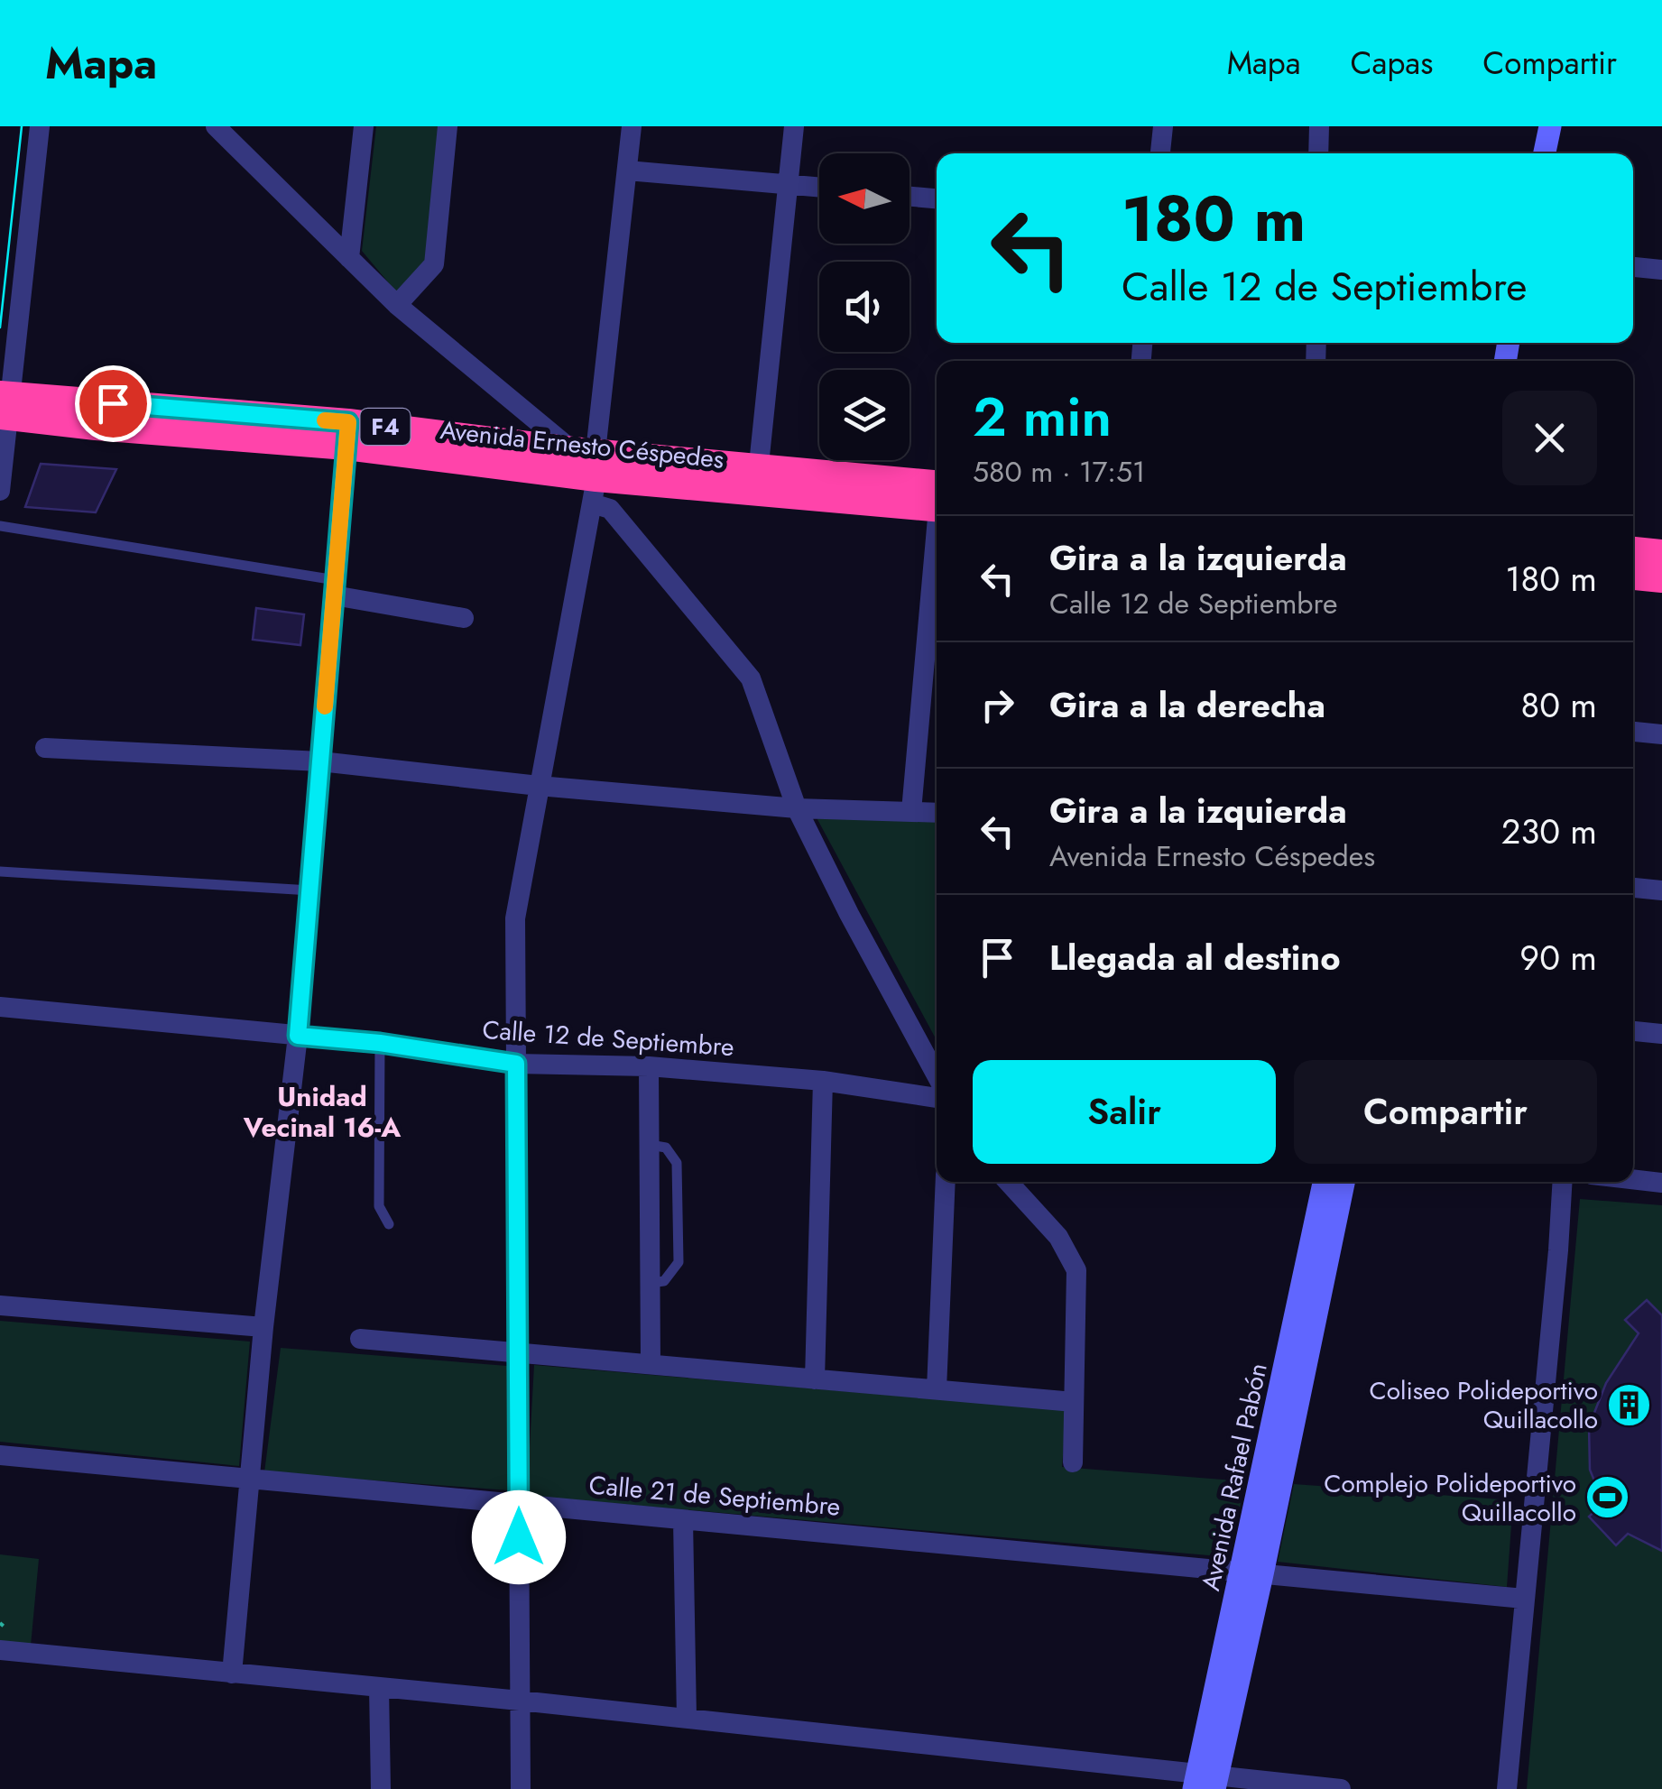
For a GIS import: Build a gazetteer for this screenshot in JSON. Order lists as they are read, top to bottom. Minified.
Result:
{"streets":{"highway":["F4","Avenida Ernesto Céspedes"],"main road":["Avenida Rafael Pabón"],"street":["Calle 12 de Septiembre","Calle 21 de Septiembre"]},"crossings":[["Avenida Rafael Pabón","Calle 21 de Septiembre"]],"districts":["Unidad Vecinal 16-A"],"places":{"building":["Coliseo Polideportivo Quillacollo"],"sports":["Complejo Polideportivo Quillacollo"]},"north":"left","page":{"header":"Mapa","nav":["Mapa","Capas","Compartir"],"turn":["180 m","Calle 12 de Septiembre"],"heading":["2 min","580 m · 17:51"],"list":[{"name":"Gira a la izquierda","note":"Calle 12 de Septiembre","value":"180 m"},{"name":"Gira a la derecha","value":"80 m"},{"name":"Gira a la izquierda","note":"Avenida Ernesto Céspedes","value":"230 m"},{"name":"Llegada al destino","value":"90 m"}],"buttons":["Salir","Compartir"]}}
